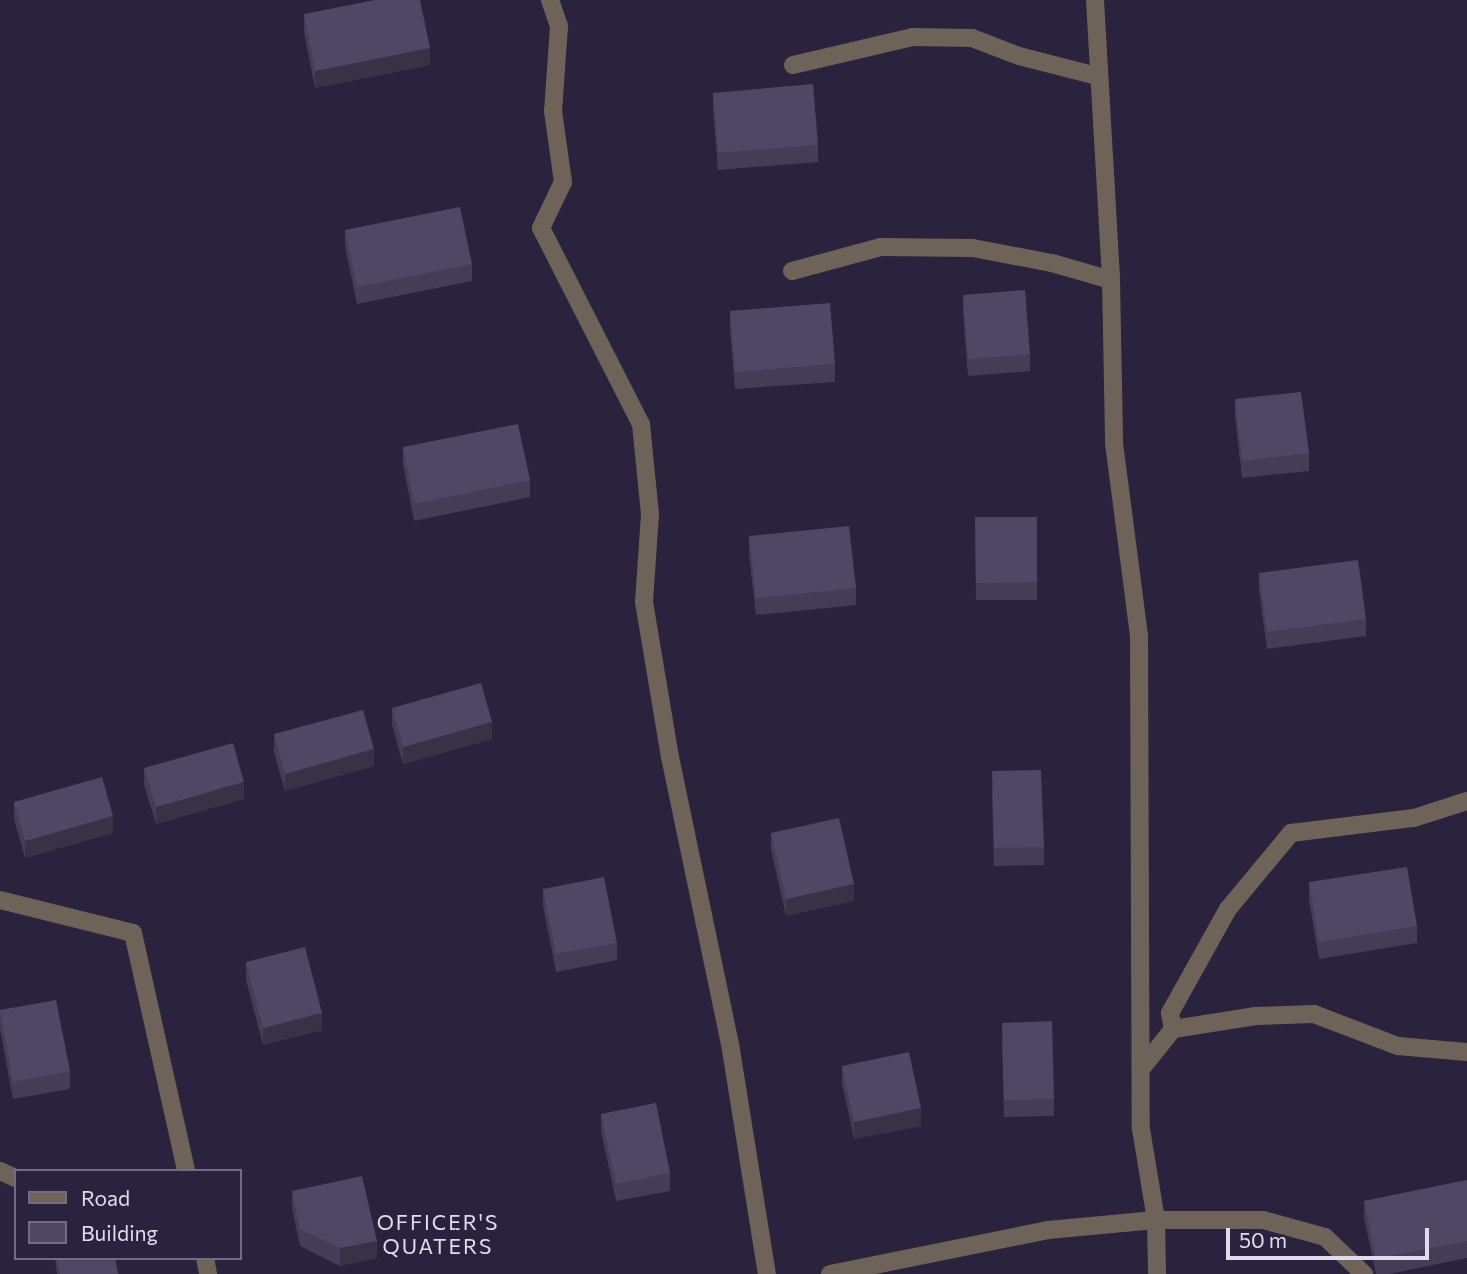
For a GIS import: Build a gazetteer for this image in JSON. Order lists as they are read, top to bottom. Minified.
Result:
{"districts":["OFFICER'S QUATERS"],"legend":["Road","Building"],"scale_bar":"50 m"}
